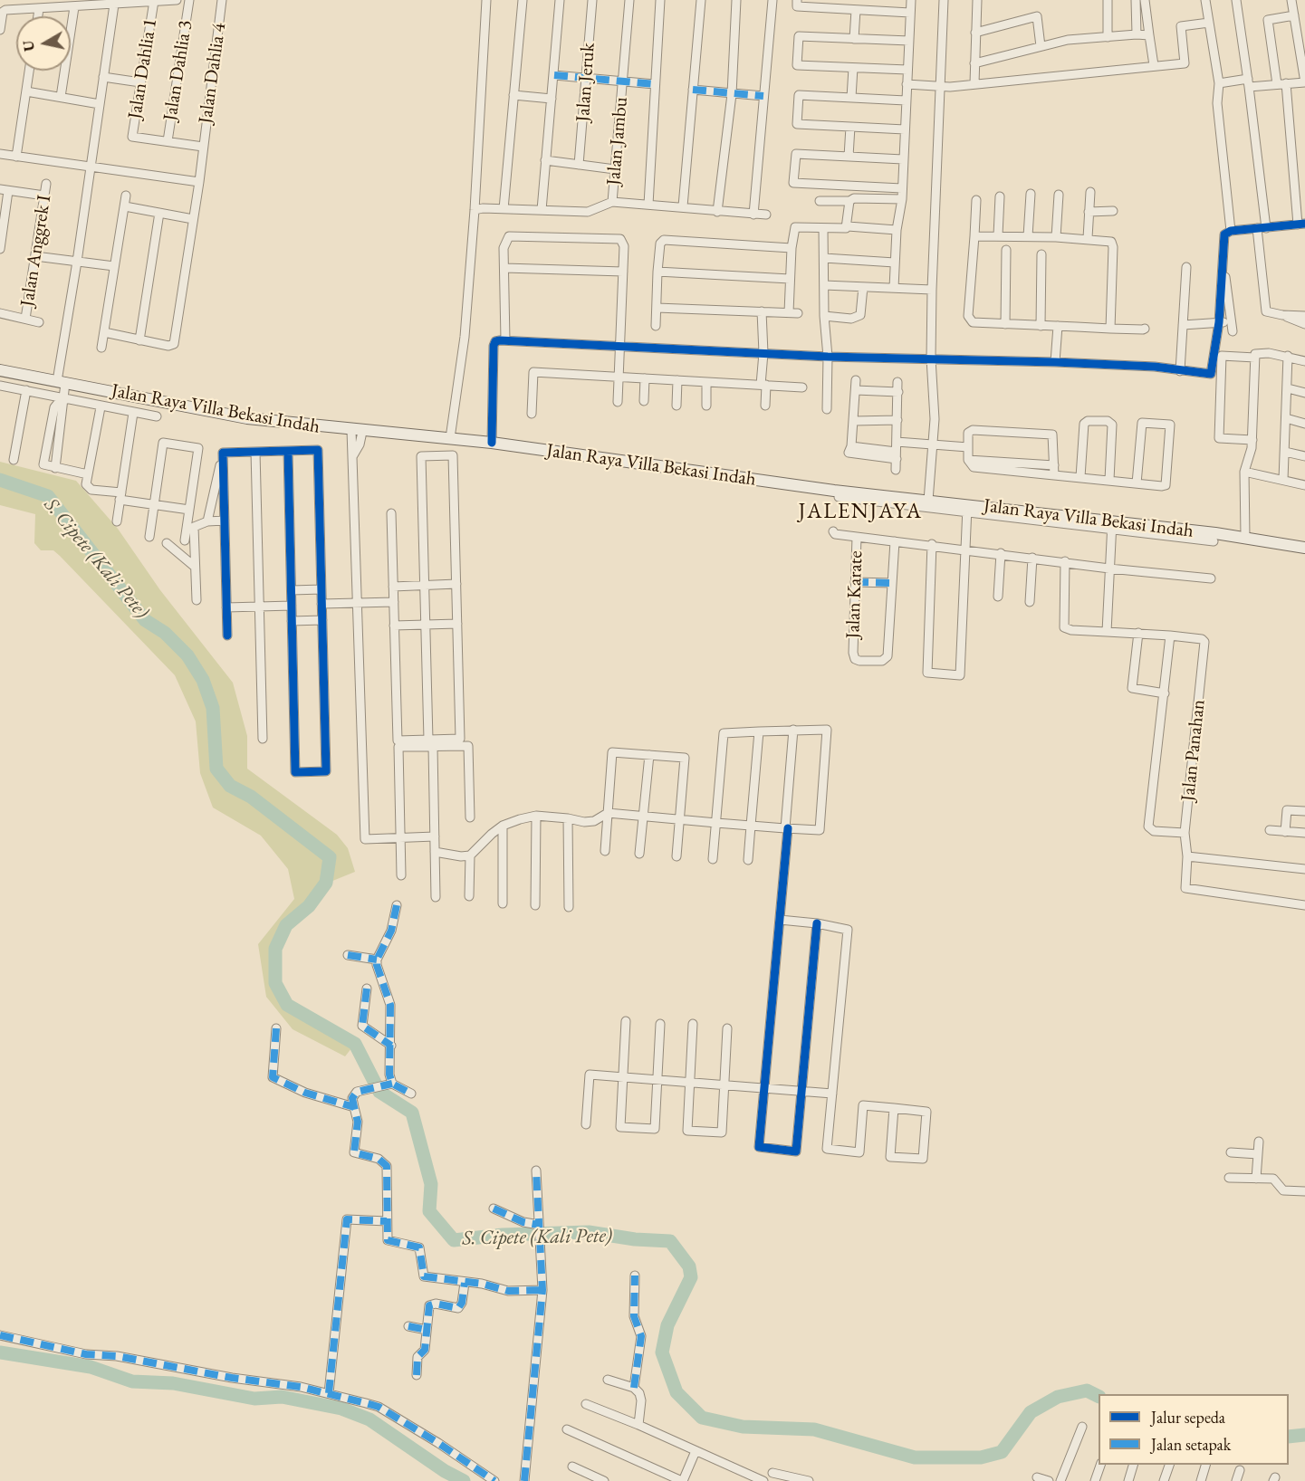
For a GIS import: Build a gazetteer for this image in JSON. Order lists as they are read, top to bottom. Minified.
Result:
{"streets":{"main road":["Jalan Raya Villa Bekasi Indah"],"street":["Jalan Dahlia 1","Jalan Dahlia 3","Jalan Dahlia 4","Jalan Jeruk","Jalan Jambu","Jalan Anggrek I","Jalan Karate","Jalan Panahan"]},"crossings":[["Jalan Dahlia 1","Jalan Dahlia 3"]],"districts":["JALENJAYA"],"water":["S. Cipete (Kali Pete)"],"legend":["Jalur sepeda","Jalan setapak"],"north":"left"}
